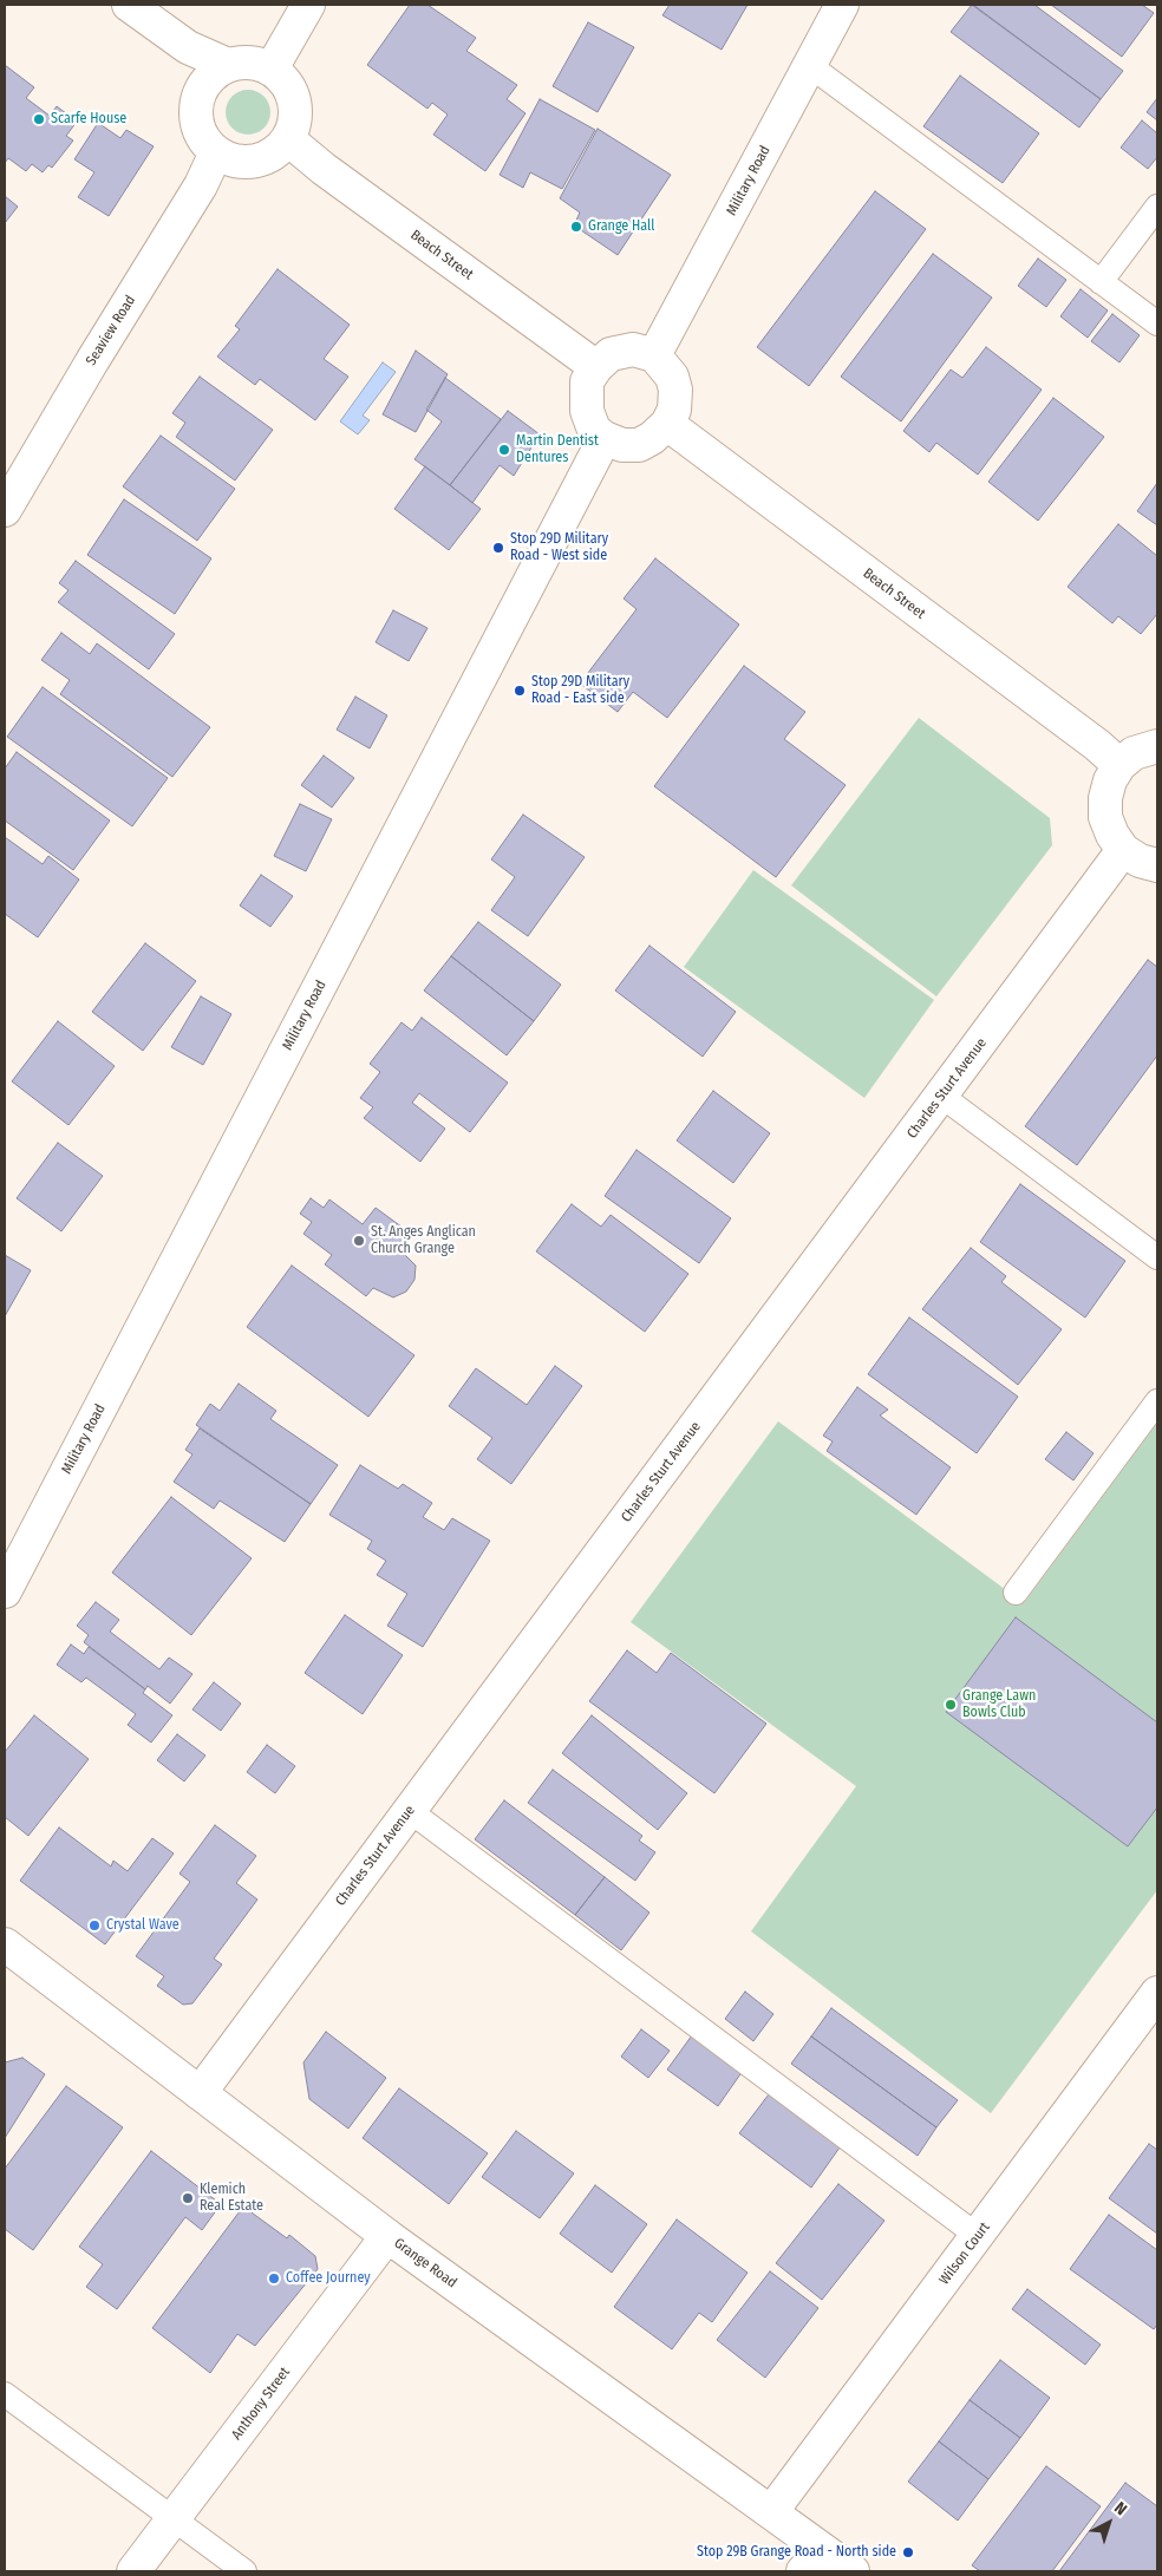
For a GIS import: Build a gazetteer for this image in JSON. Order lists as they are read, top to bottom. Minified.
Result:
{"streets":{"street":["Military Road","Beach Street","Seaview Road","Charles Sturt Avenue","Wilson Court","Grange Road","Anthony Street"]},"crossings":[["Military Road","Beach Street"],["Beach Street","Seaview Road"],["Charles Sturt Avenue","Grange Road"],["Wilson Court","Grange Road"],["Grange Road","Anthony Street"]],"places":["Scarfe House","Grange Hall","Martin Dentist Dentures","Stop 29D Military Road - West side","Stop 29D Military Road - East side","St. Anges Anglican Church Grange","Grange Lawn Bowls Club","Crystal Wave","Klemich Real Estate","Coffee Journey","Stop 29B Grange Road - North side"],"north":"top right"}
